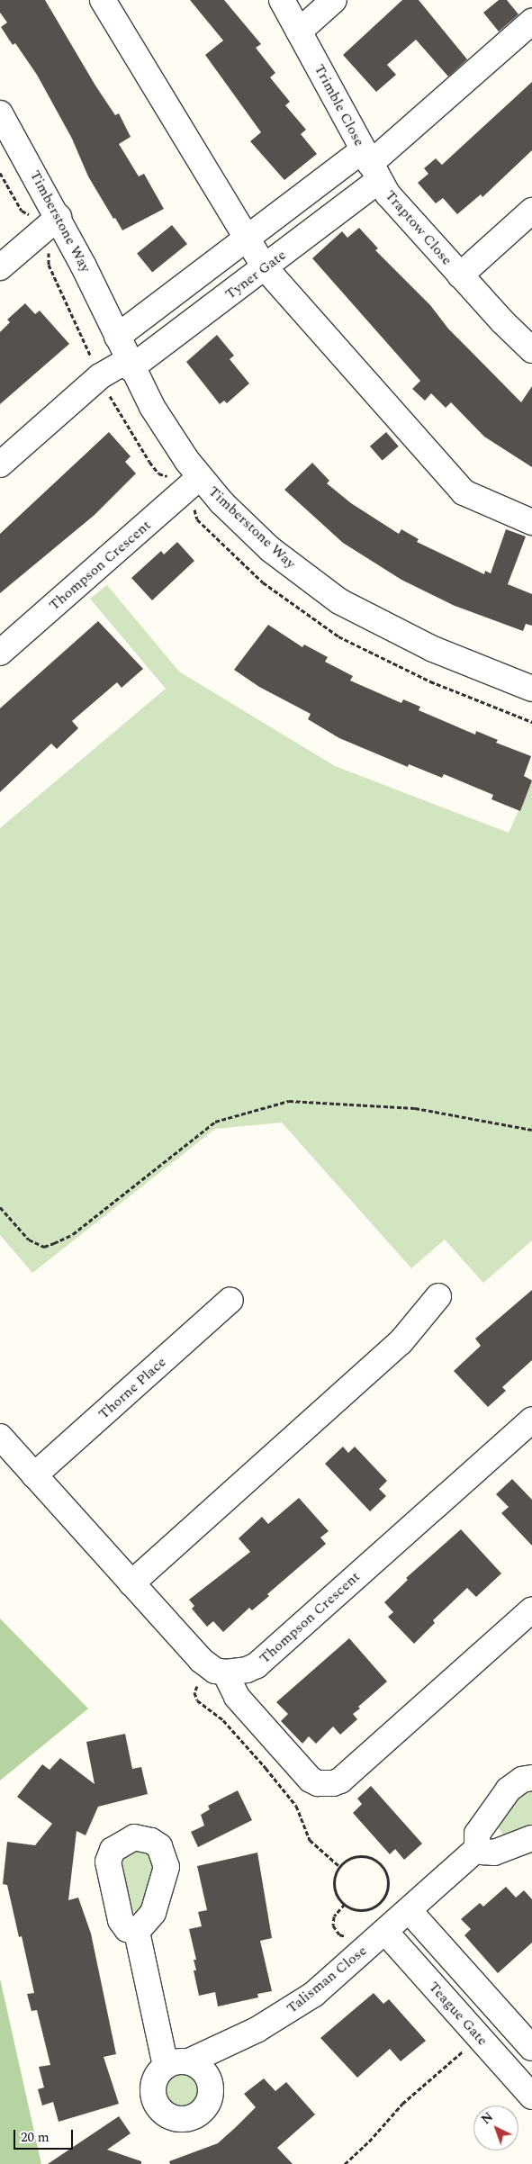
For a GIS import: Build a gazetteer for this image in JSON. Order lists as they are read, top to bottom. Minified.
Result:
{"streets":{"street":["Trimble Close","Timberstone Way","Traptow Close","Tyner Gate","Thompson Crescent","Thorne Place","Talisman Close","Teague Gate"]},"crossings":[["Trimble Close","Traptow Close"],["Trimble Close","Tyner Gate"],["Timberstone Way","Tyner Gate"],["Timberstone Way","Thompson Crescent"],["Traptow Close","Tyner Gate"],["Talisman Close","Teague Gate"]],"scale_bar":"20 m","north":"top left"}
